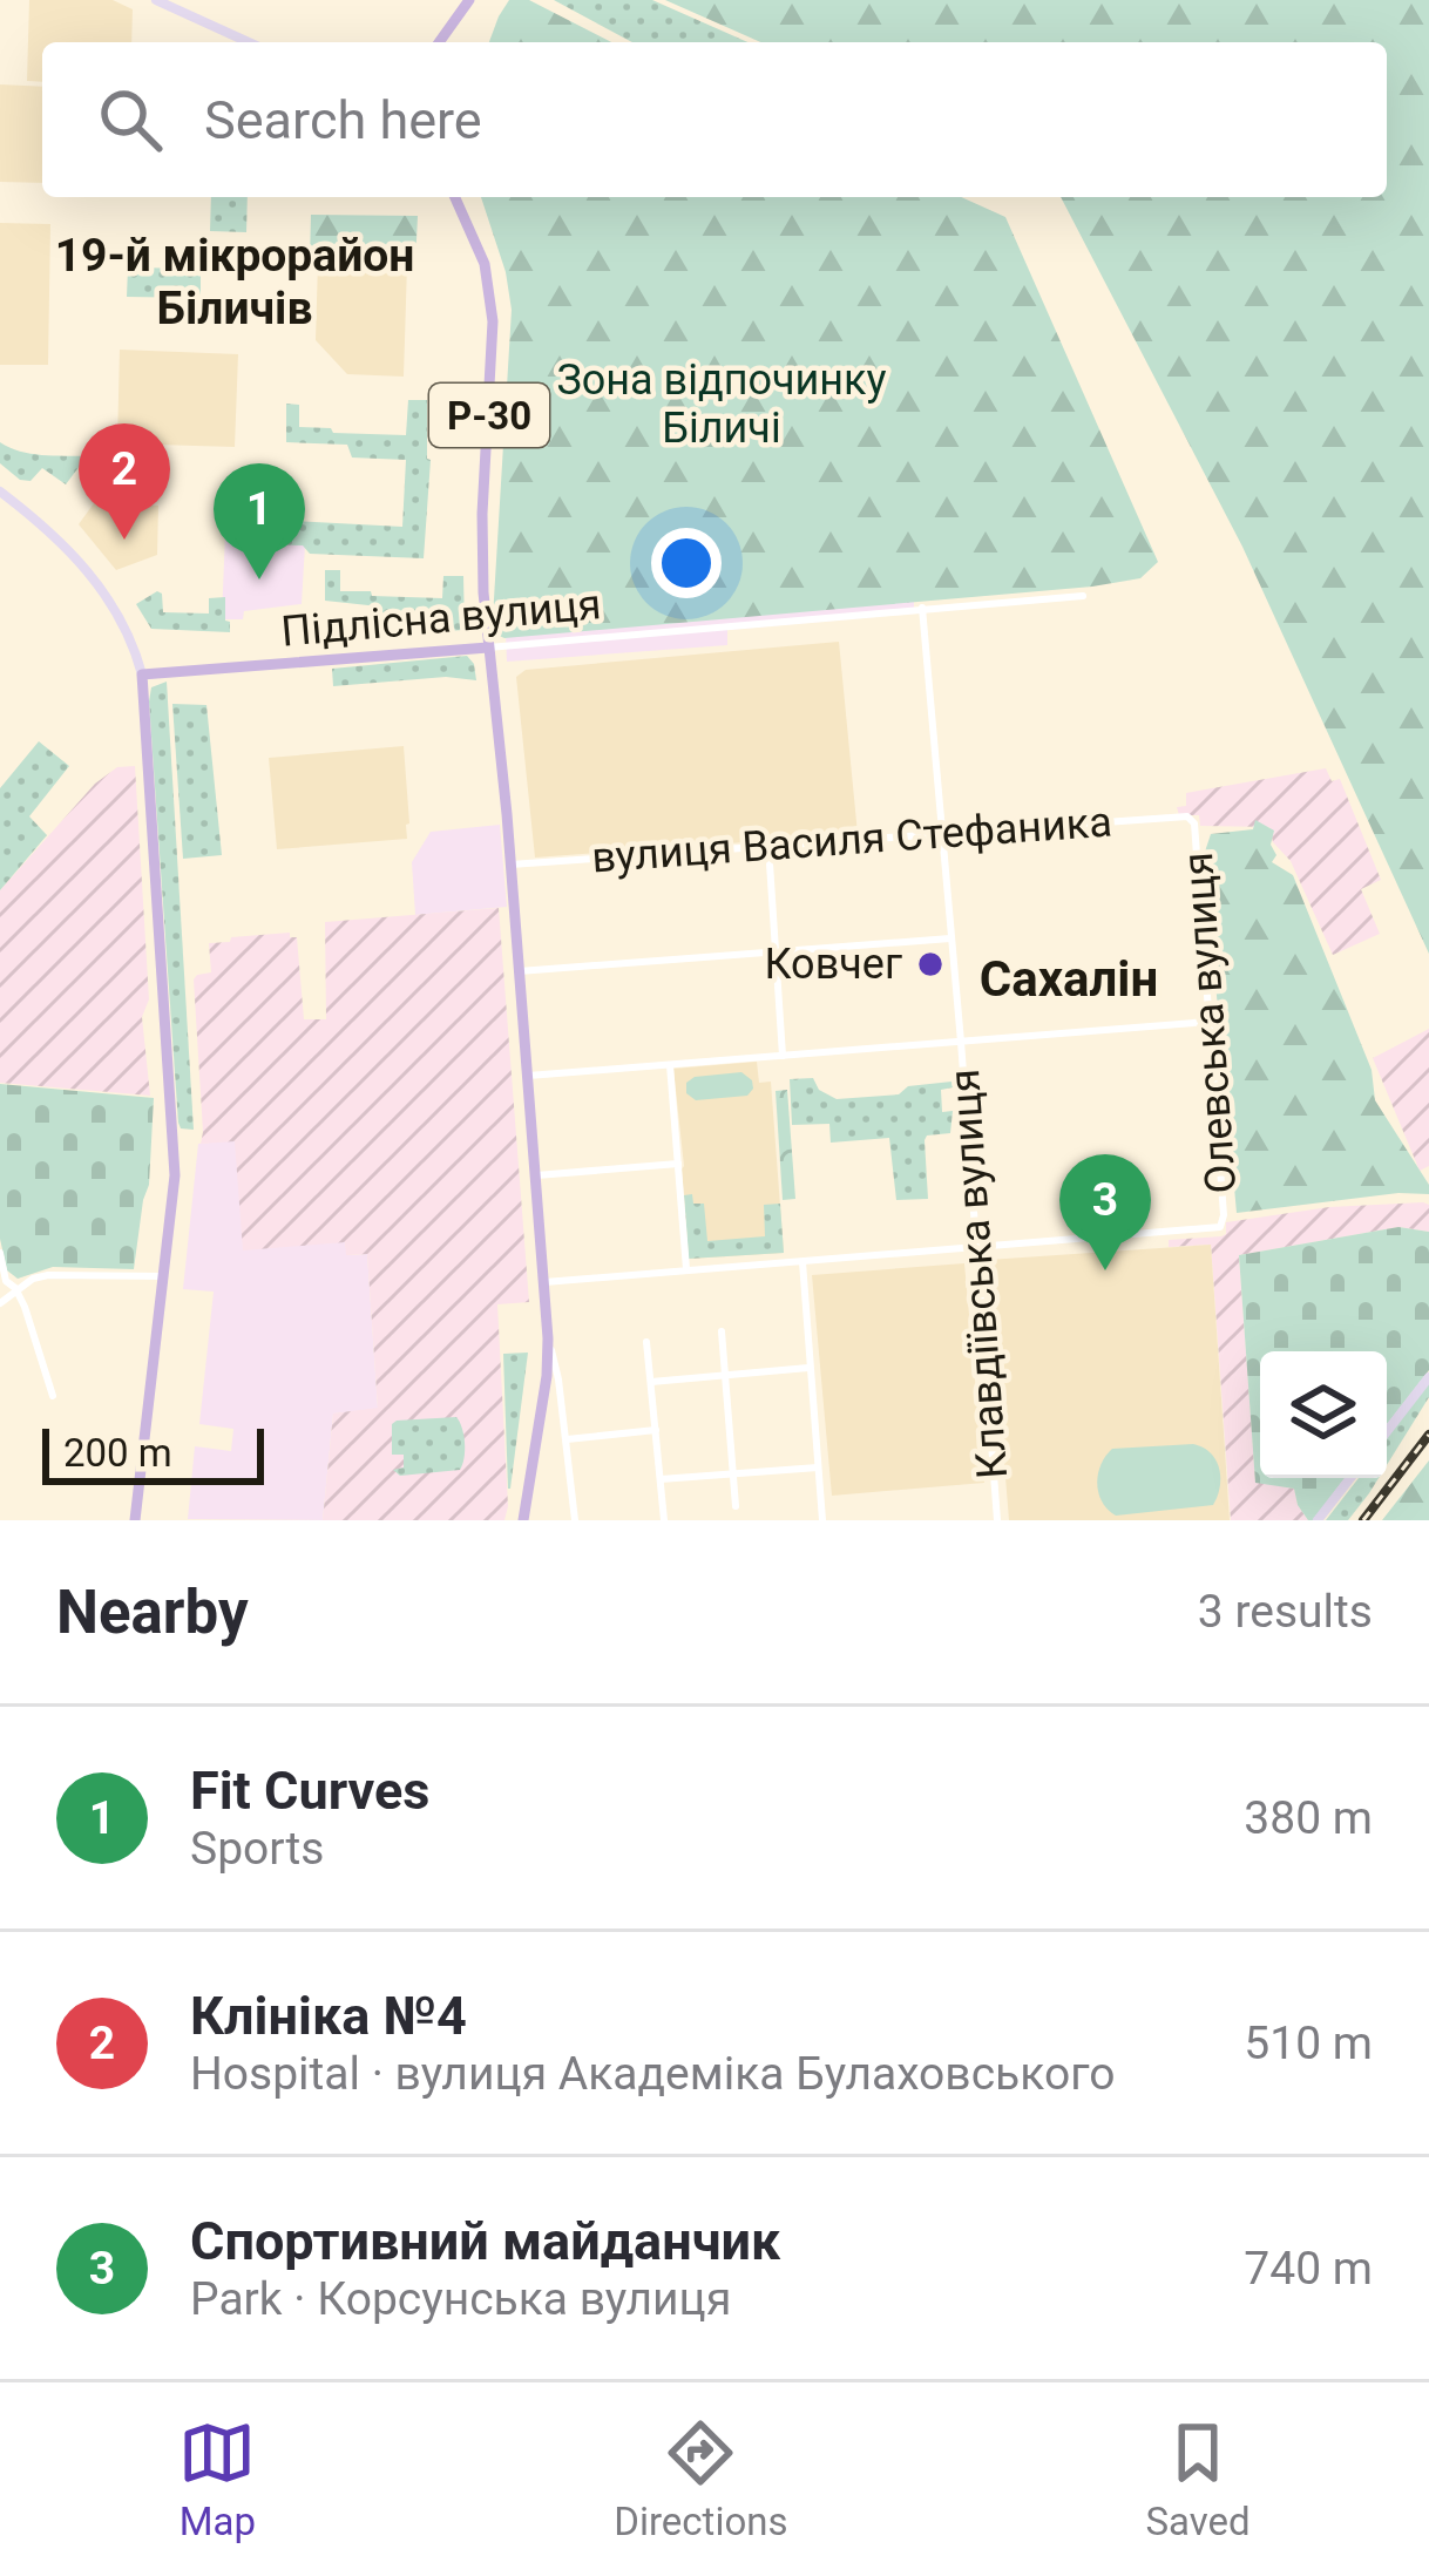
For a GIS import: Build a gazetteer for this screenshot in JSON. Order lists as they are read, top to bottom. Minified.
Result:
{"streets":{"main road":["Р-30","Підлісна вулиця"],"street":["вулиця Василя Стефаника","Олевська вулиця","Клавдіївська вулиця"]},"crossings":[["Р-30","Підлісна вулиця"],["Р-30","вулиця Василя Стефаника"],["Підлісна вулиця","Клавдіївська вулиця"],["вулиця Василя Стефаника","Олевська вулиця"],["вулиця Василя Стефаника","Клавдіївська вулиця"],["Олевська вулиця","Клавдіївська вулиця"]],"districts":["19-й мікрорайон Біличів","Сахалін"],"parks":["Зона відпочинку Біличі"],"places":["Ковчег"],"scale_bar":"200 m","page":{"search":"Search here","pins":["2","1","3"],"scale":"200 m","heading":["Nearby","3 results"],"list":[{"mark":"1","name":"Fit Curves","note":"Sports","value":"380 m"},{"mark":"2","name":"Клініка №4","note":"Hospital · вулиця Академіка Булаховського","value":"510 m"},{"mark":"3","name":"Спортивний майданчик","note":"Park · Корсунська вулиця","value":"740 m"}],"nav":["Map","Directions","Saved"]}}
